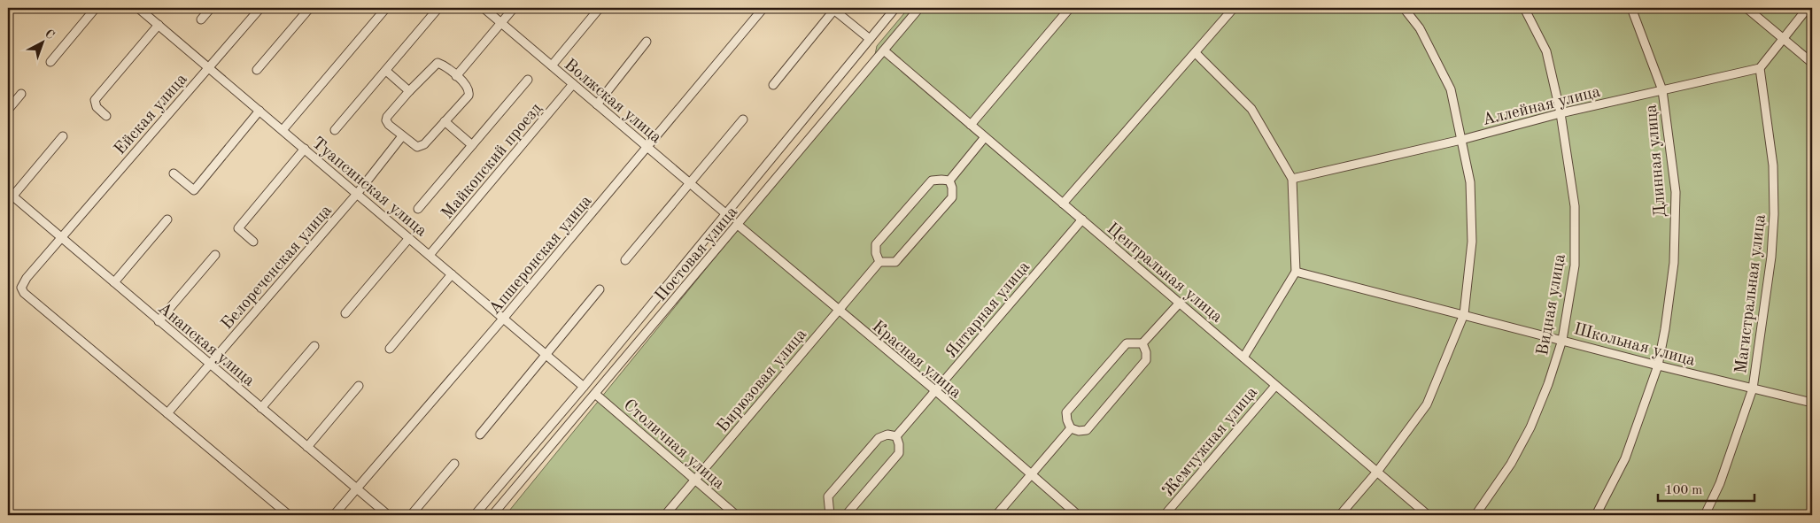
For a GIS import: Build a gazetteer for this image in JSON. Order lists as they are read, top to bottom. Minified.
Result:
{"streets":{"street":["Волжская улица","Аллейная улица","Ейская улица","Майкопский проезд","Длинная улица","Туапсинская улица","Постовая улица","Апшеронская улица","Белореченская улица","Центральная улица","Магистральная улица","Видная улица","Янтарная улица","Анапская улица","Школьная улица","Красная улица","Бирюзовая улица","Жемчужная улица","Столичная улица"]},"crossings":[["Волжская улица","Майкопский проезд"],["Волжская улица","Постовая улица"],["Волжская улица","Апшеронская улица"],["Аллейная улица","Длинная улица"],["Аллейная улица","Магистральная улица"],["Аллейная улица","Видная улица"],["Ейская улица","Туапсинская улица"],["Ейская улица","Белореченская улица"],["Ейская улица","Анапская улица"],["Майкопский проезд","Туапсинская улица"],["Длинная улица","Школьная улица"],["Туапсинская улица","Постовая улица"],["Туапсинская улица","Апшеронская улица"],["Туапсинская улица","Белореченская улица"],["Постовая улица","Центральная улица"],["Постовая улица","Красная улица"],["Постовая улица","Столичная улица"],["Апшеронская улица","Анапская улица"],["Белореченская улица","Анапская улица"],["Центральная улица","Янтарная улица"],["Центральная улица","Жемчужная улица"],["Магистральная улица","Школьная улица"],["Видная улица","Школьная улица"],["Янтарная улица","Красная улица"],["Красная улица","Бирюзовая улица"],["Бирюзовая улица","Столичная улица"]],"scale_bar":"100 m","north":"top right"}
